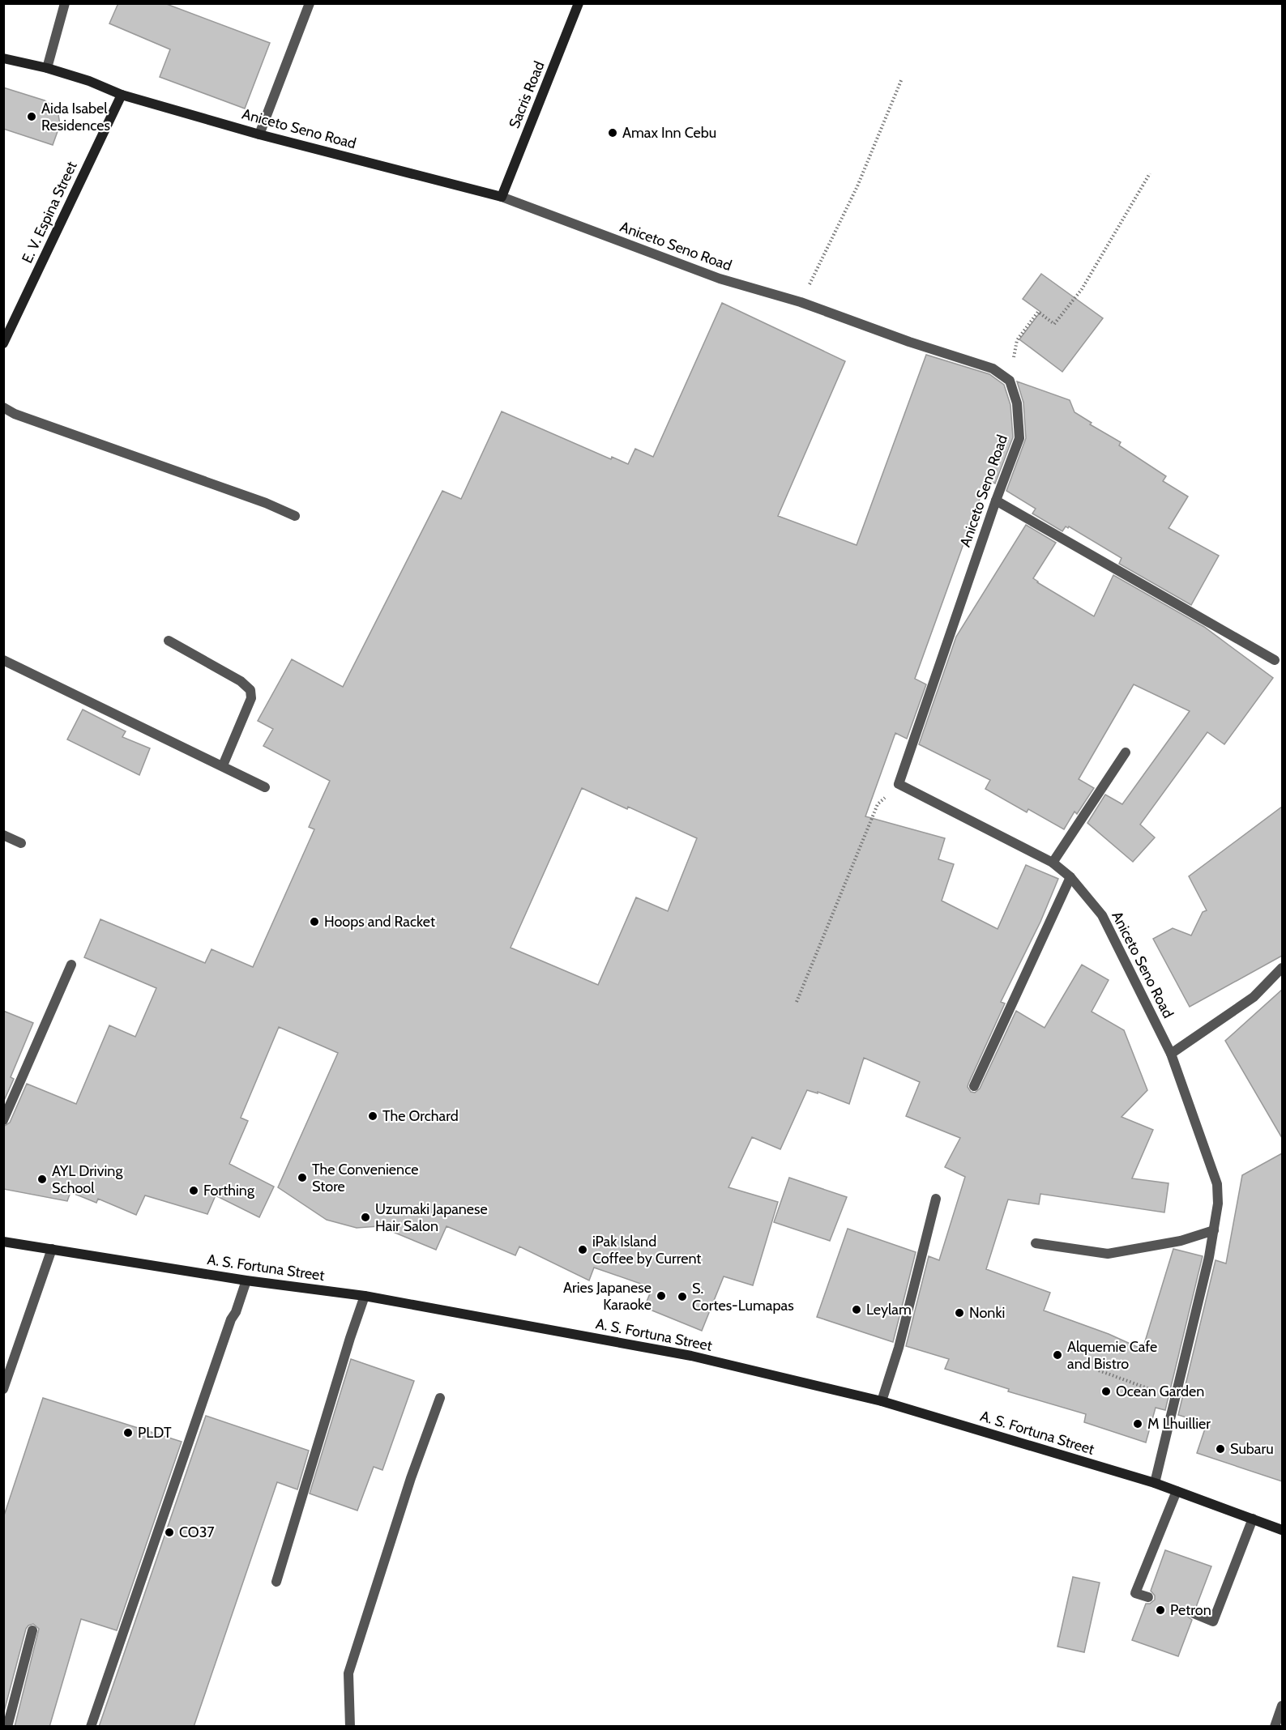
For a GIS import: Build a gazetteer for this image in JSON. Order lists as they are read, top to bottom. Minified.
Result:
{"streets":{"main road":["Sacris Road","Aniceto Seno Road","E. V. Espina Street","A. S. Fortuna Street"]},"crossings":[["Sacris Road","Aniceto Seno Road"],["Aniceto Seno Road","E. V. Espina Street"],["Aniceto Seno Road","A. S. Fortuna Street"]],"places":["Aida Isabel Residences","Amax Inn Cebu","Hoops and Racket","The Orchard","The Convenience Store","AYL Driving School","Forthing","Uzumaki Japanese Hair Salon","iPak Island Coffee by Current","Aries Japanese Karaoke","S. Cortes-Lumapas","Leylam","Nonki","Alquemie Cafe and Bistro","Ocean Garden","M Lhuillier","PLDT","Subaru","CO37","Petron"]}
